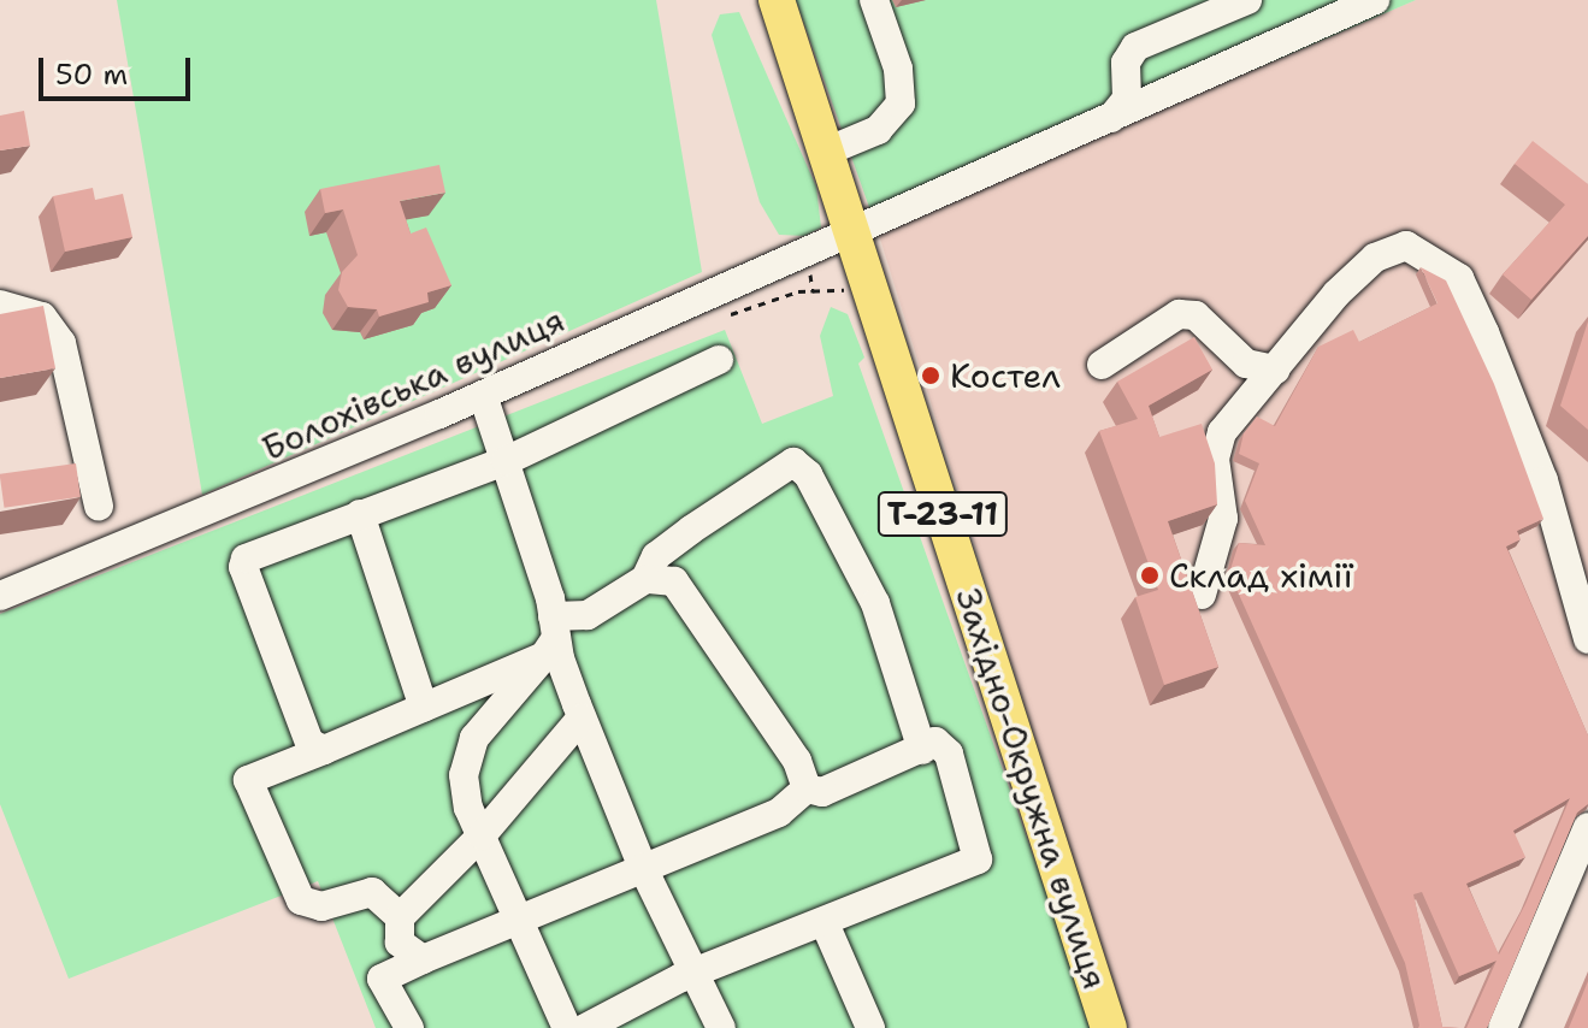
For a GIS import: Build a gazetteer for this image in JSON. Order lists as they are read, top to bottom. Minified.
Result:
{"streets":{"main road":["Т-23-11","Західно-Окружна вулиця"],"street":["Болохівська вулиця"]},"crossings":[["Болохівська вулиця","Західно-Окружна вулиця"]],"places":["Костел","Склад хімії"],"scale_bar":"50 m"}
